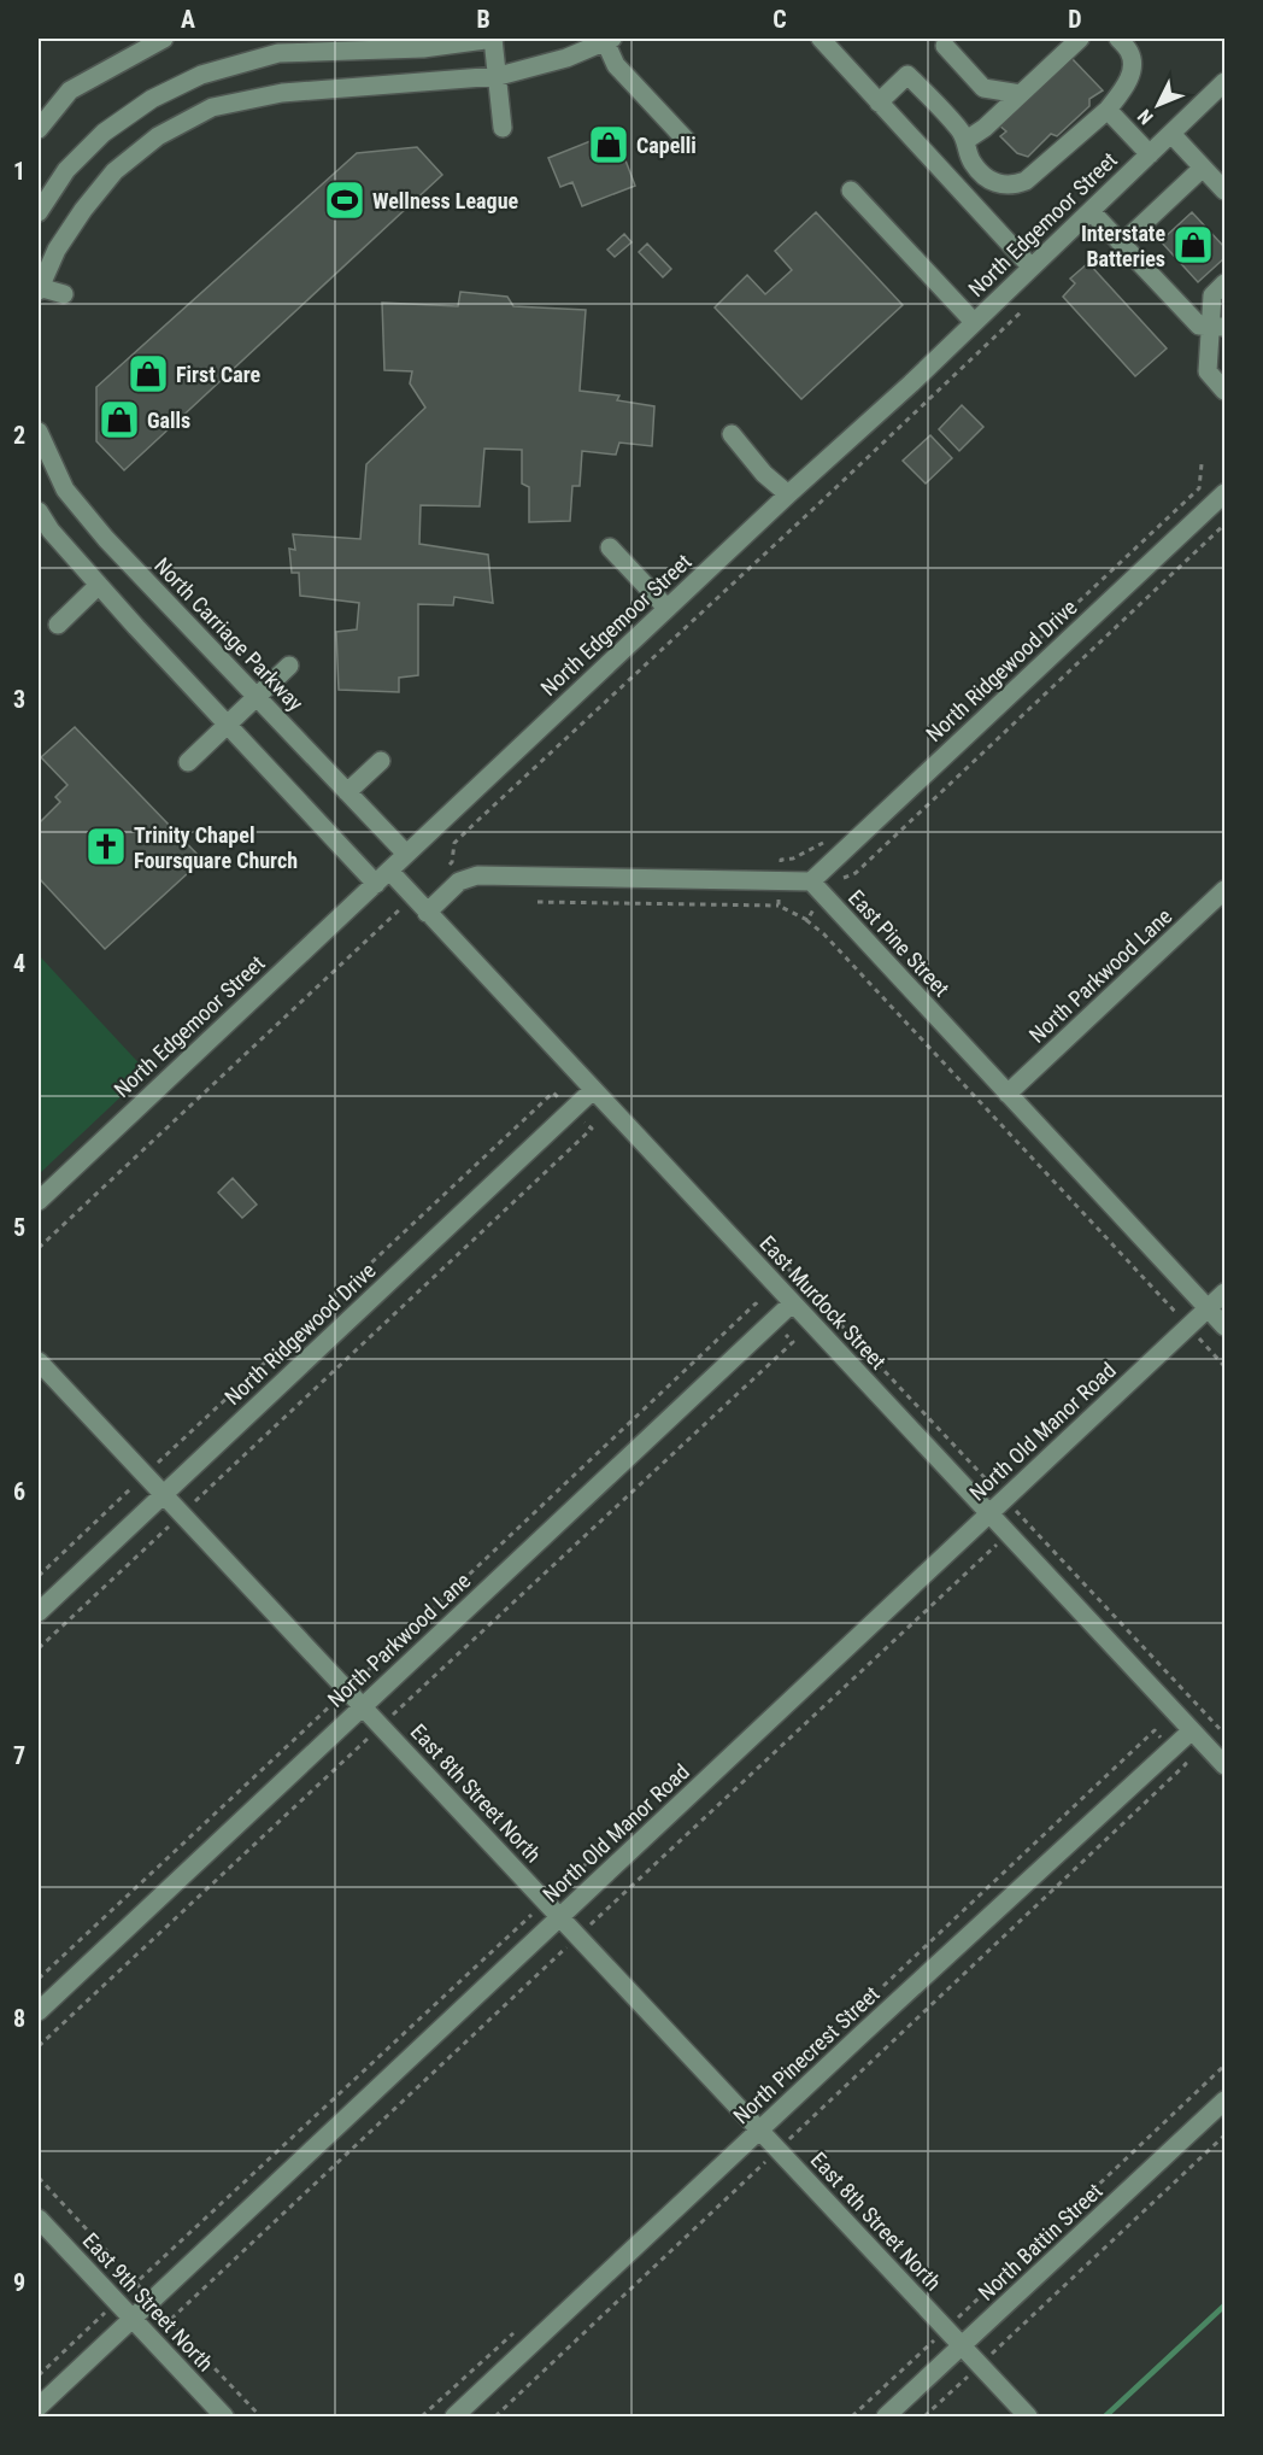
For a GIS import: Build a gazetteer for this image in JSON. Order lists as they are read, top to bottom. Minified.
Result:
{"streets":{"street":["North Edgemoor Street","North Carriage Parkway","North Ridgewood Drive","East Pine Street","North Parkwood Lane","East Murdock Street","North Old Manor Road","East 8th Street North","North Pinecrest Street","North Battin Street","East 9th Street North"]},"crossings":[["North Edgemoor Street","North Carriage Parkway"],["North Edgemoor Street","East Murdock Street"],["North Ridgewood Drive","East Pine Street"],["North Ridgewood Drive","East Murdock Street"],["North Ridgewood Drive","East 8th Street North"],["East Pine Street","North Parkwood Lane"],["East Pine Street","North Old Manor Road"],["North Parkwood Lane","East Murdock Street"],["North Parkwood Lane","East 8th Street North"],["East Murdock Street","North Old Manor Road"],["East Murdock Street","North Pinecrest Street"],["North Old Manor Road","East 8th Street North"],["North Old Manor Road","East 9th Street North"],["East 8th Street North","North Pinecrest Street"],["East 8th Street North","North Battin Street"]],"places":{"shop":["Capelli","Interstate Batteries","First Care","Galls"],"sports":["Wellness League"],"church":["Trinity Chapel Foursquare Church"]},"north":"bottom left","grid":{"columns":["A","B","C","D"],"rows":["1","2","3","4","5","6","7","8","9"]}}
